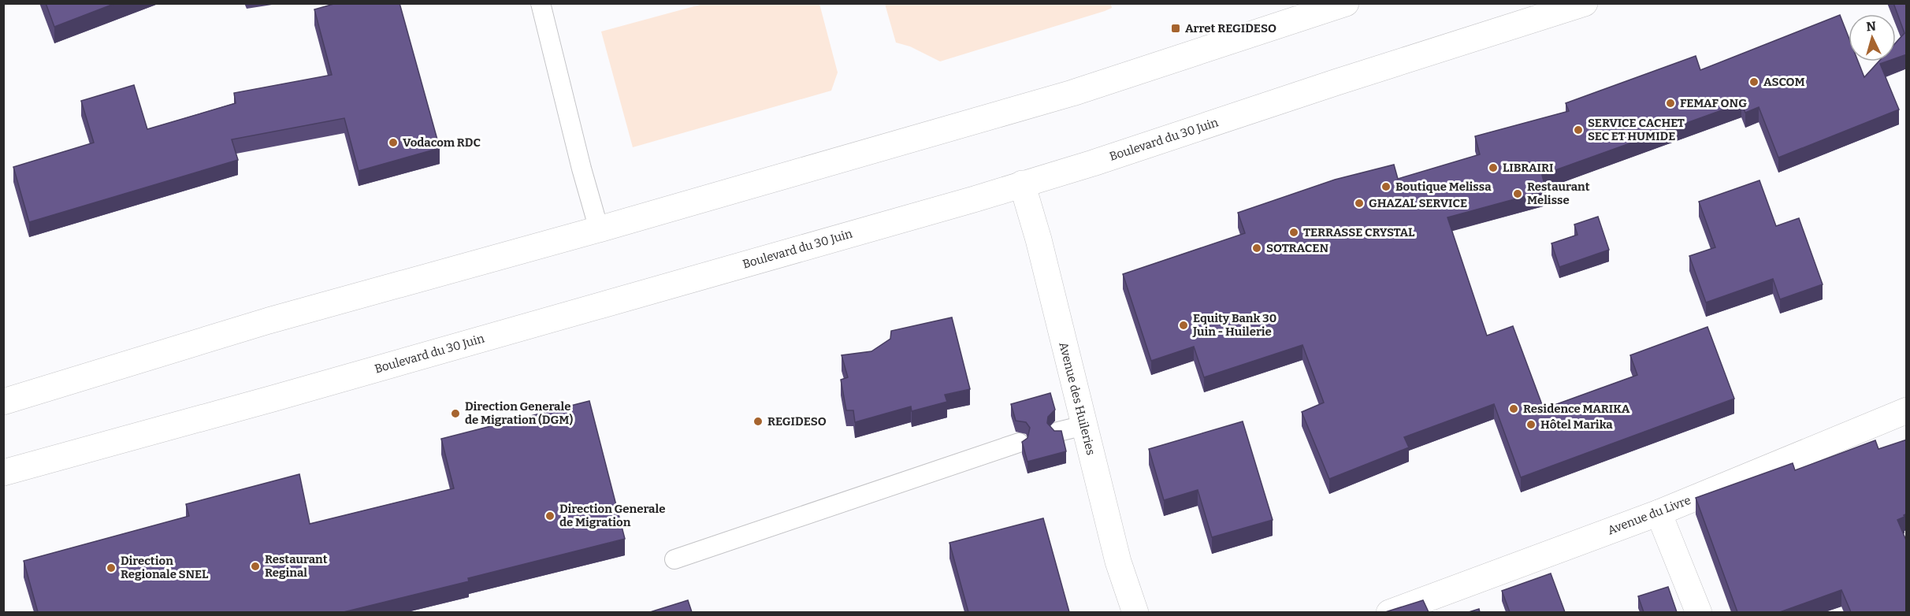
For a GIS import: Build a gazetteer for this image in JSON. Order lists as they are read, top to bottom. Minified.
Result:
{"streets":{"main road":["Boulevard du 30 Juin","Avenue des Huileries","Avenue du Livre"]},"crossings":[["Boulevard du 30 Juin","Avenue des Huileries"]],"places":{"transit":["Arret REGIDESO"],"other":["ASCOM","FEMAF ONG","SERVICE CACHET SEC ET HUMIDE","Vodacom RDC","LIBRAIRI","Boutique Melissa","Restaurant Melisse","GHAZAL SERVICE","TERRASSE CRYSTAL","SOTRACEN","Equity Bank 30 Juin - Huilerie","Residence MARIKA","Direction Generale de Migration (DGM)","REGIDESO","Hôtel Marika","Direction Generale de Migration","Restaurant Reginal","Direction Regionale SNEL"]},"north":"top"}
